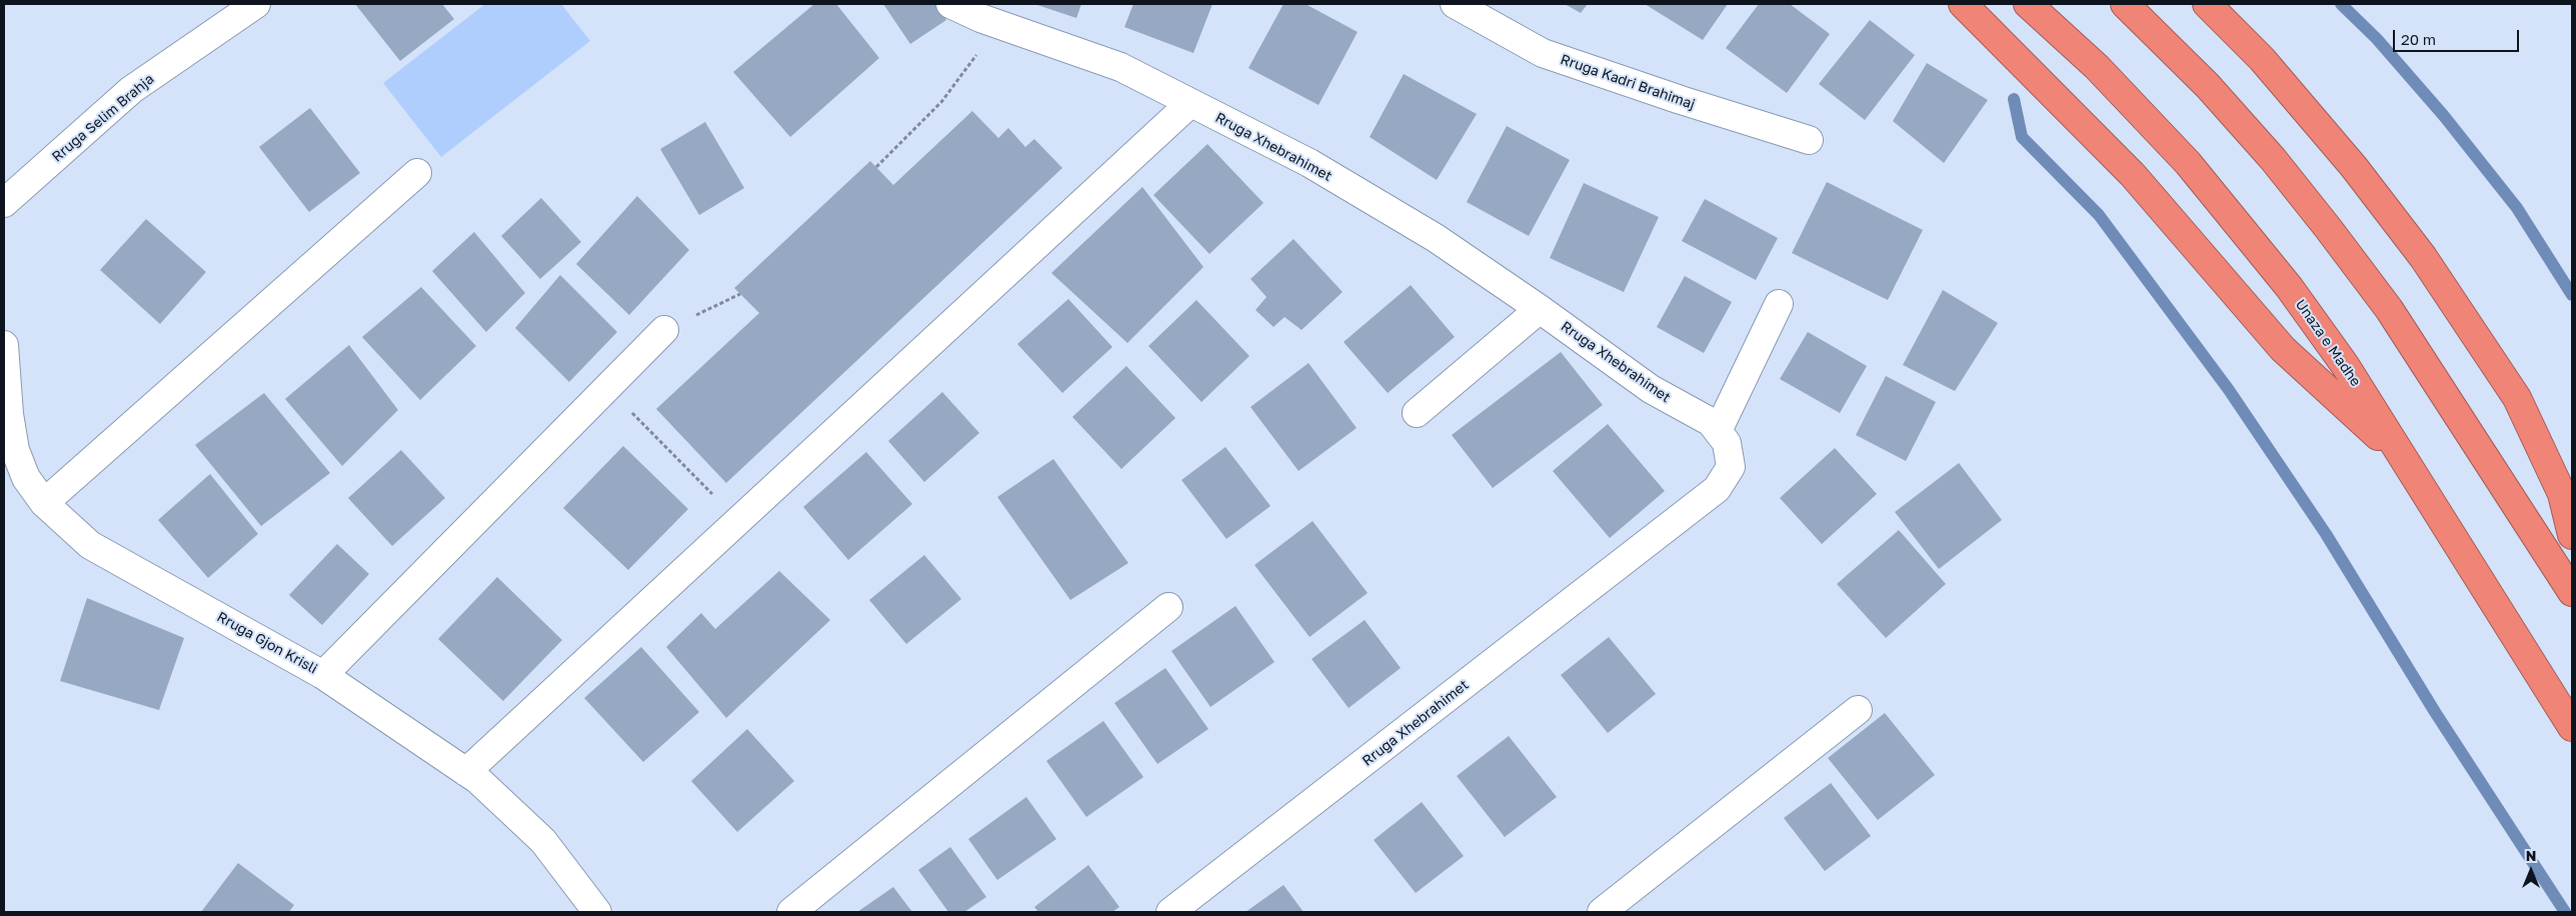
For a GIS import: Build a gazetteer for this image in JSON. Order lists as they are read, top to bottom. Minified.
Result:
{"streets":{"highway":["Unaza e Madhe"],"street":["Rruga Kadri Brahimaj","Rruga Selim Brahja","Rruga Xhebrahimet","Rruga Gjon Krisli"]},"scale_bar":"20 m","north":"top"}
